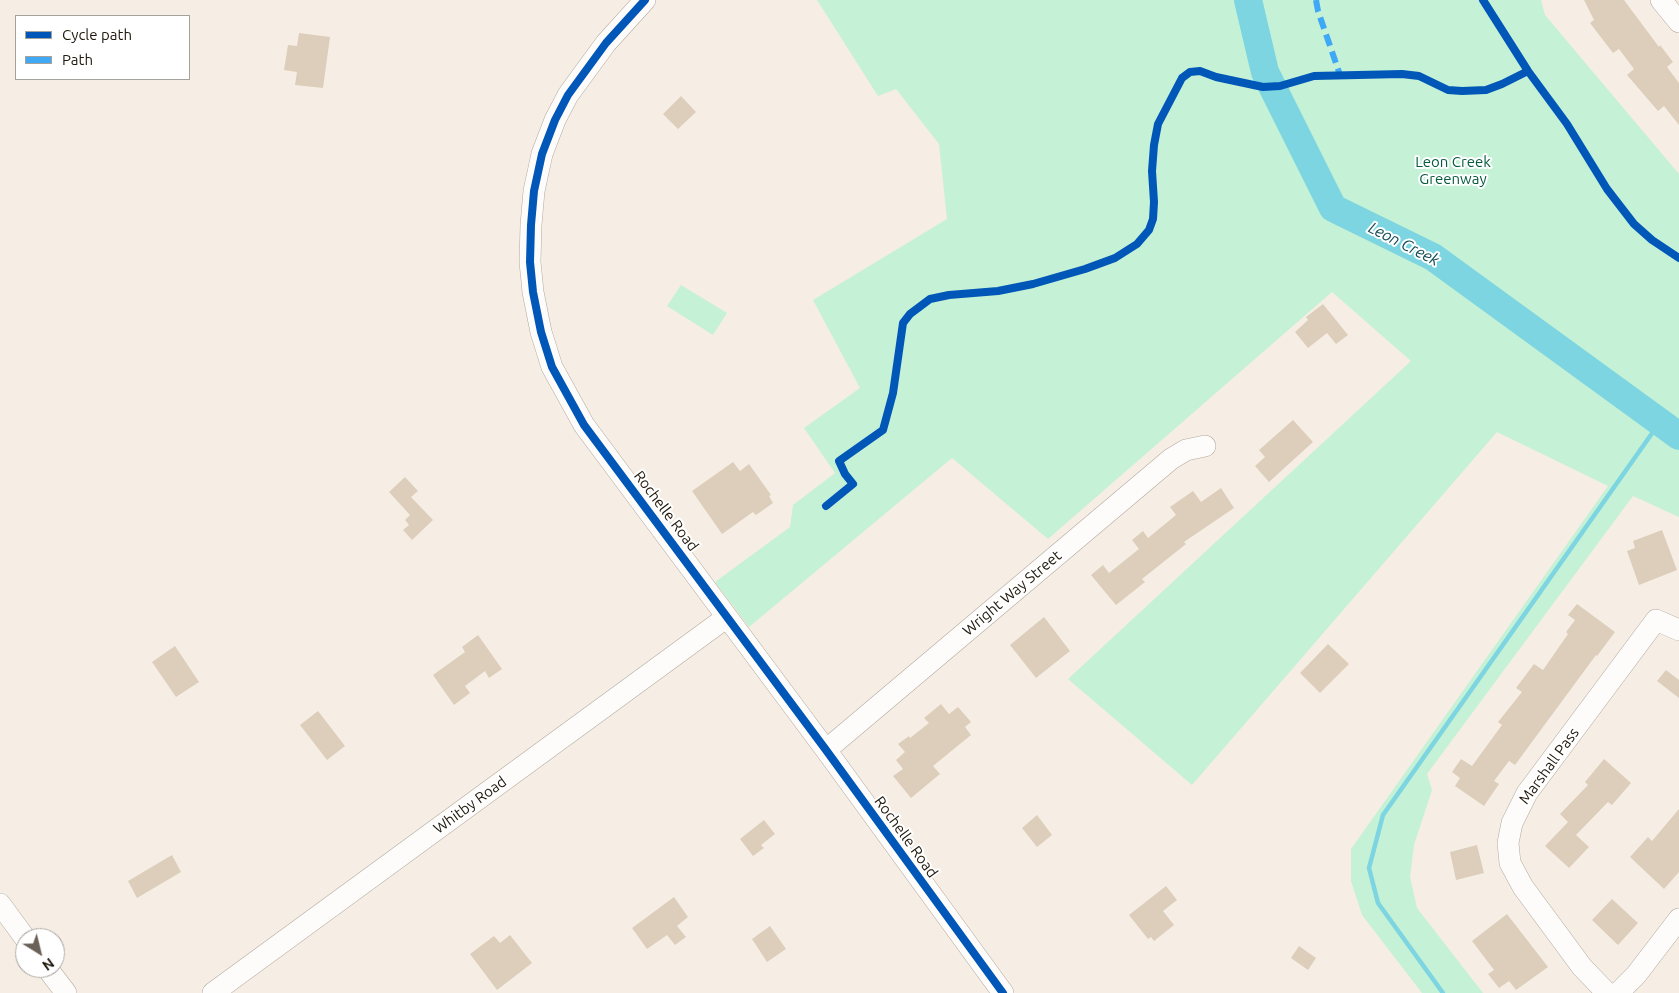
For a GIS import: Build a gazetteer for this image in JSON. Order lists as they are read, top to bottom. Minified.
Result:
{"streets":{"street":["Rochelle Road","Wright Way Street","Marshall Pass","Whitby Road"]},"crossings":[["Rochelle Road","Wright Way Street"],["Rochelle Road","Whitby Road"]],"water":["Leon Creek"],"parks":["Leon Creek Greenway"],"legend":["Cycle path","Path"],"north":"bottom right"}
